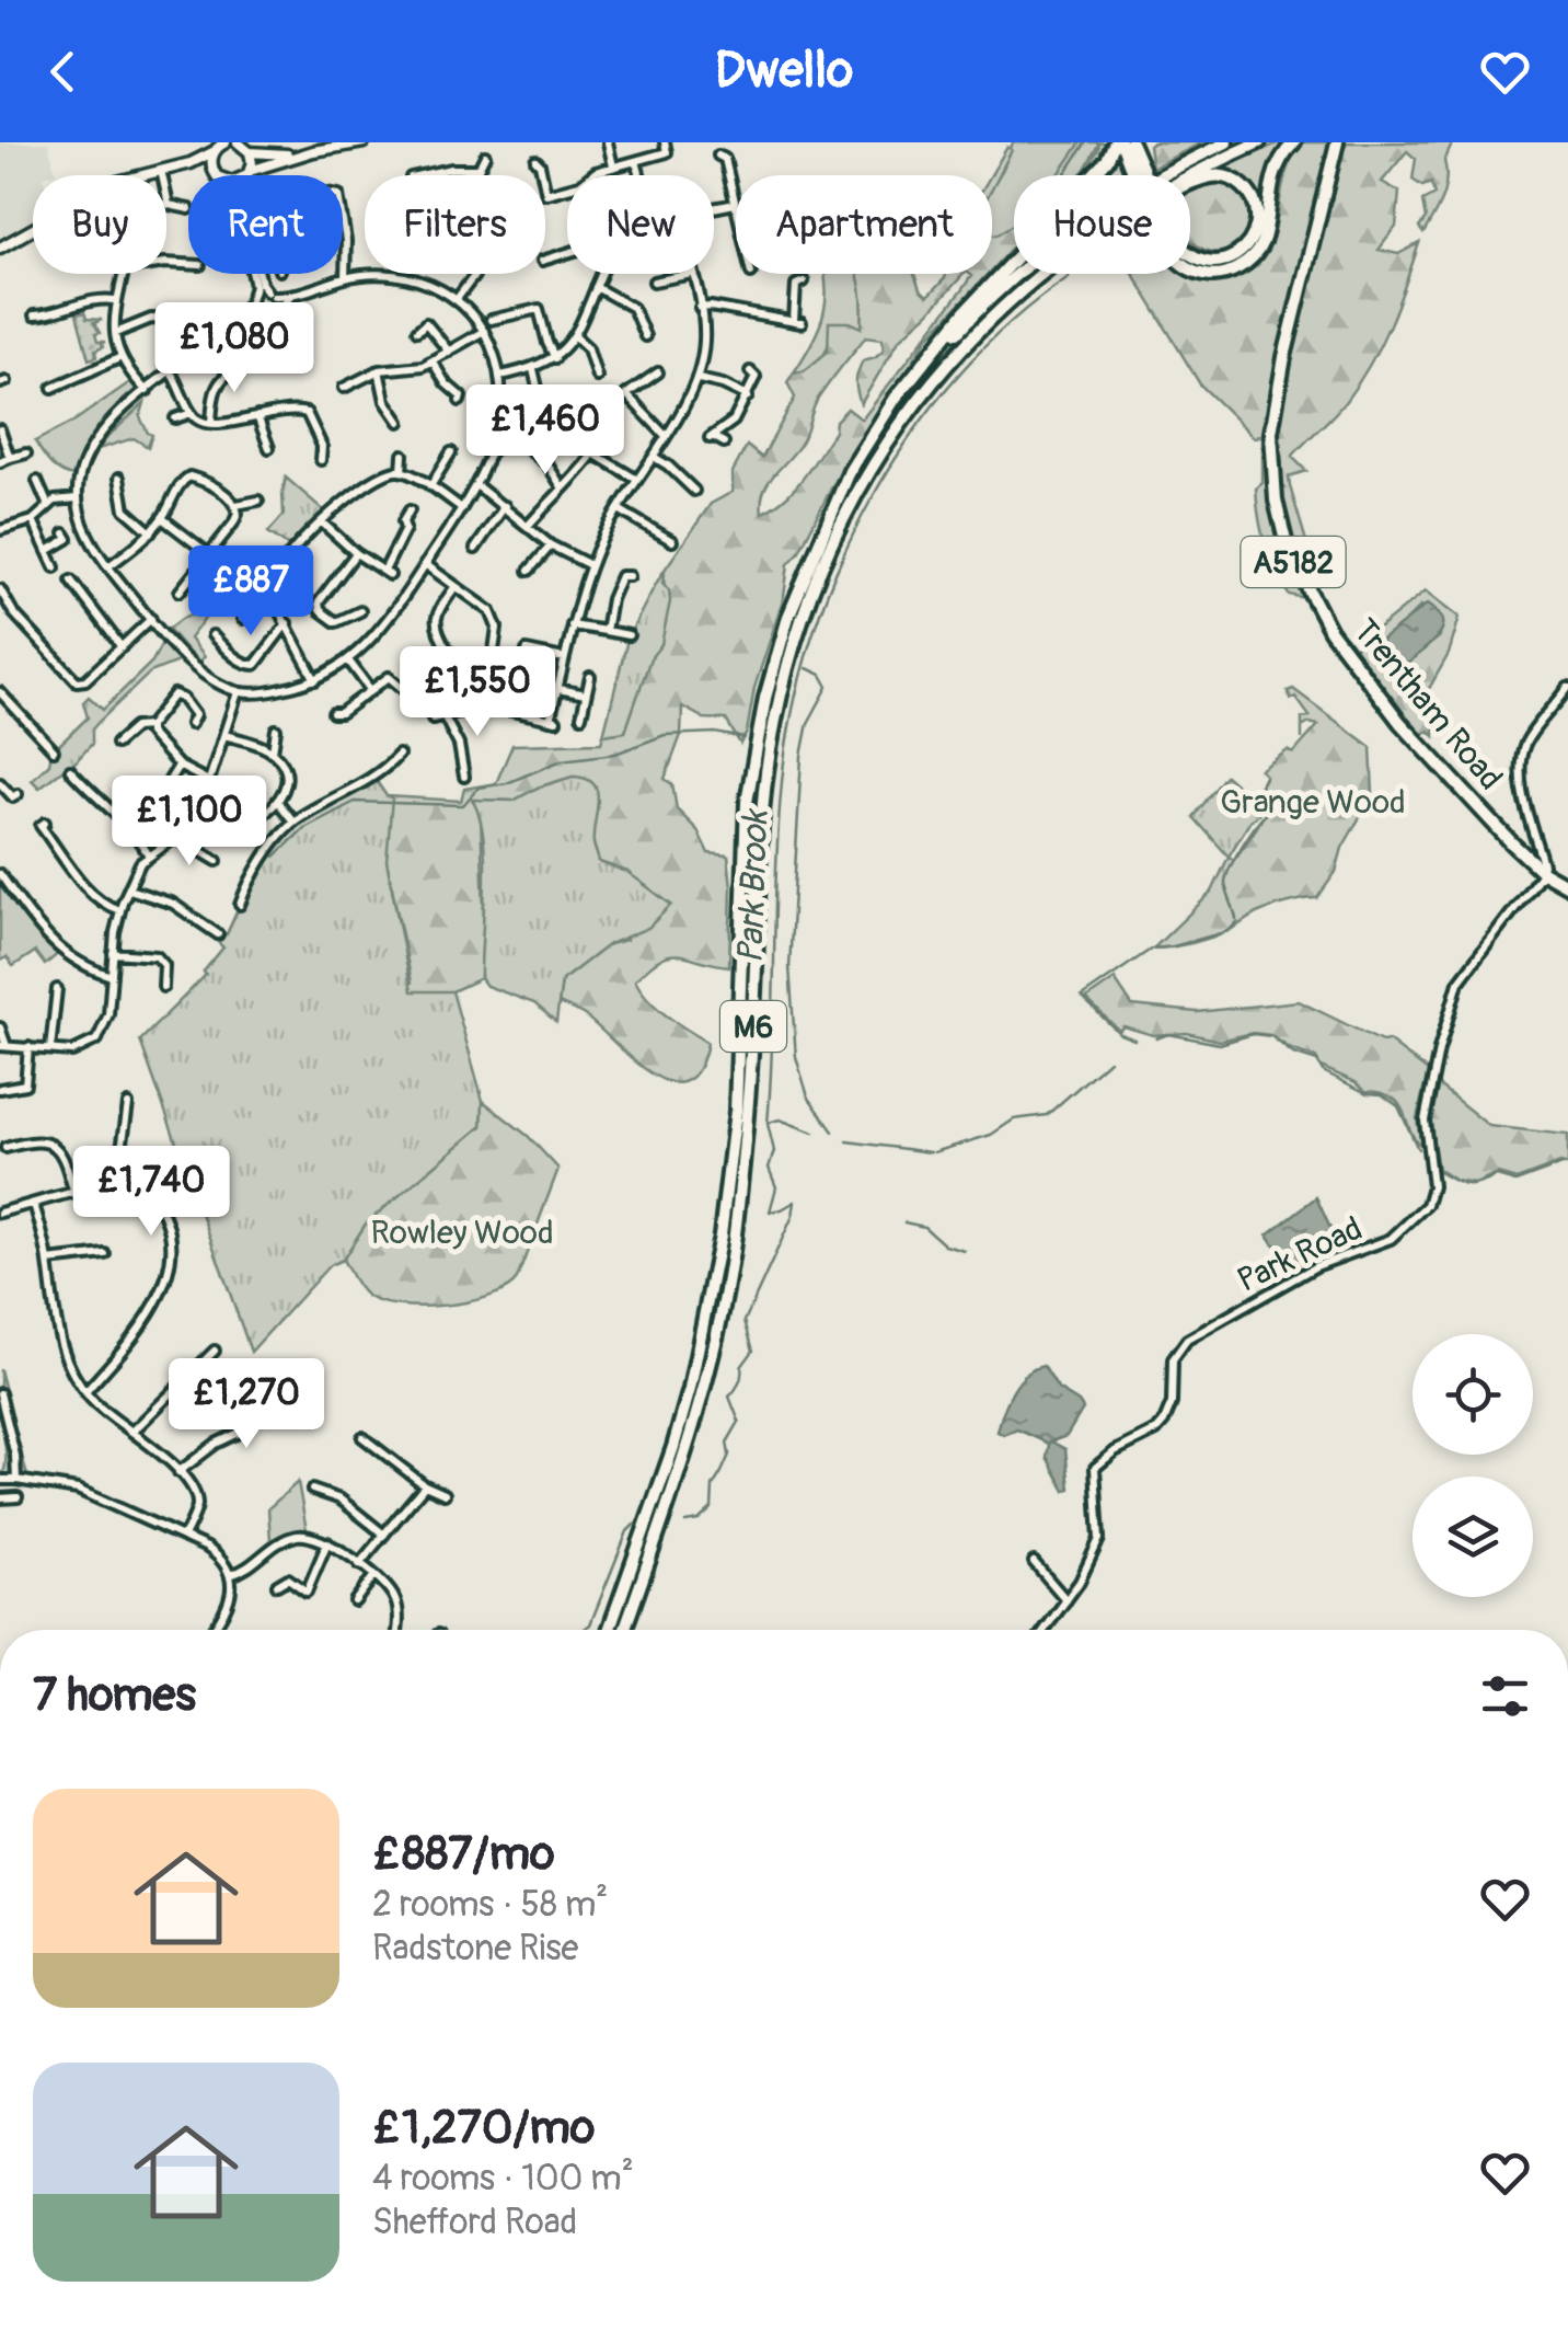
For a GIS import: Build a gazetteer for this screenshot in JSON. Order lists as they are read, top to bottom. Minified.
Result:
{"streets":{"highway":["A5182","Trentham Road","M6"],"street":["Park Road"]},"crossings":[["Trentham Road","Park Road"]],"water":["Park Brook"],"parks":["Grange Wood","Rowley Wood"],"page":{"header":"Dwello","chip":["Buy","Rent","Filters","New","Apartment","House"],"price":["£1,080","£1,460","£887","£1,550","£1,100","£1,740","£1,270"],"heading":"7 homes","list":[{"name":"£887/mo","note":"2 rooms · 58 m² · Radstone Rise"},{"name":"£1,270/mo","note":"4 rooms · 100 m² · Shefford Road"}]}}
